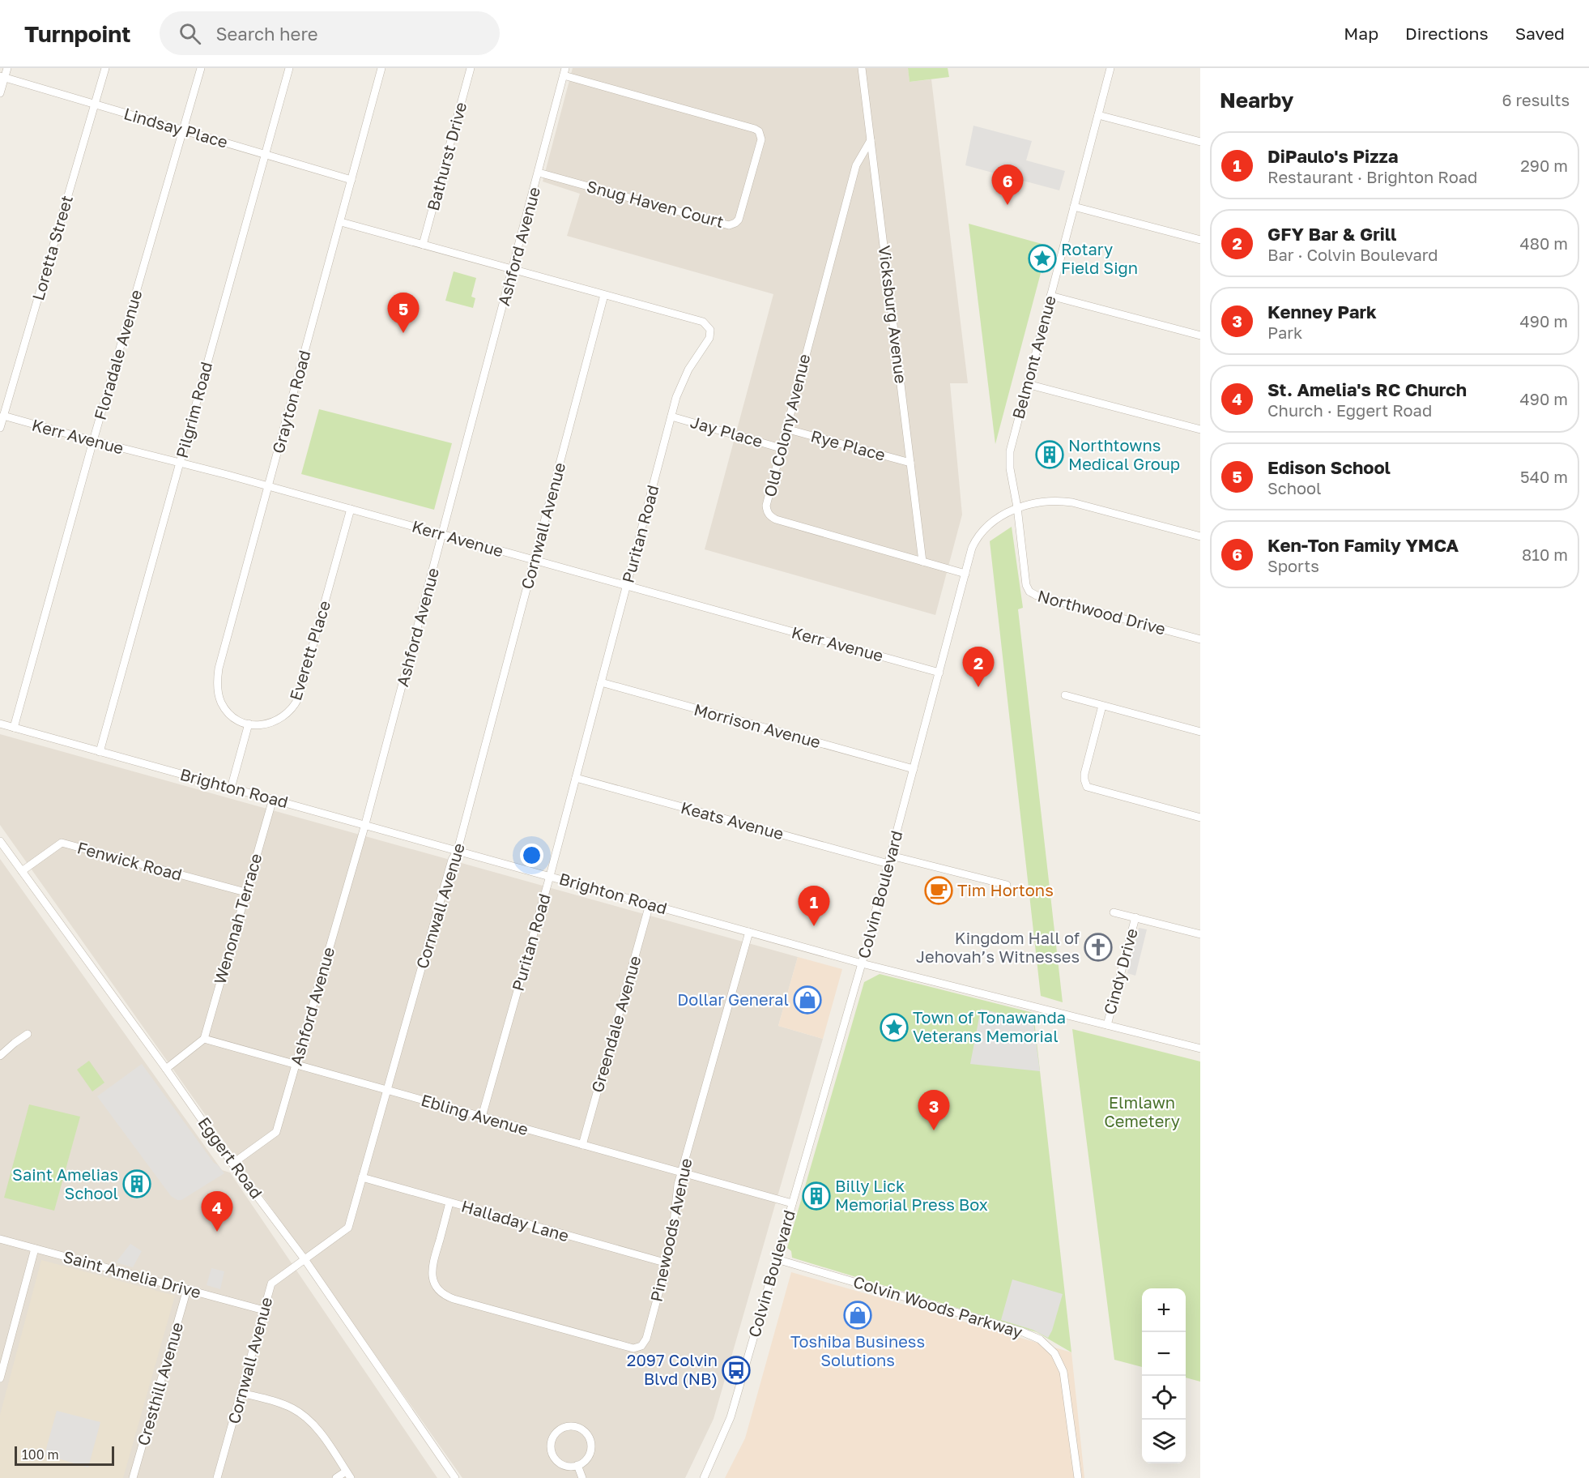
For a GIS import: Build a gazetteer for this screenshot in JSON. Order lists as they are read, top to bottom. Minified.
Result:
{"streets":{"street":["Lindsay Place","Bathurst Drive","Snug Haven Court","Ashford Avenue","Loretta Street","Vicksburg Avenue","Floradale Avenue","Belmont Avenue","Grayton Road","Pilgrim Road","Old Colony Avenue","Jay Place","Kerr Avenue","Rye Place","Cornwall Avenue","Puritan Road","Northwood Drive","Everett Place","Morrison Avenue","Brighton Road","Keats Avenue","Fenwick Road","Colvin Boulevard","Wenonah Terrace","Cindy Drive","Greendale Avenue","Ebling Avenue","Eggert Road","Halladay Lane","Pinewoods Avenue","Saint Amelia Drive","Colvin Woods Parkway","Cresthill Avenue"]},"crossings":[["Lindsay Place","Loretta Street"],["Lindsay Place","Floradale Avenue"],["Lindsay Place","Grayton Road"],["Lindsay Place","Pilgrim Road"],["Bathurst Drive","Puritan Road"],["Snug Haven Court","Ashford Avenue"],["Ashford Avenue","Kerr Avenue"],["Ashford Avenue","Puritan Road"],["Ashford Avenue","Brighton Road"],["Ashford Avenue","Ebling Avenue"],["Ashford Avenue","Eggert Road"],["Loretta Street","Kerr Avenue"],["Vicksburg Avenue","Old Colony Avenue"],["Vicksburg Avenue","Rye Place"],["Floradale Avenue","Kerr Avenue"],["Floradale Avenue","Brighton Road"],["Belmont Avenue","Northwood Drive"],["Belmont Avenue","Colvin Boulevard"],["Grayton Road","Kerr Avenue"],["Grayton Road","Puritan Road"],["Grayton Road","Everett Place"],["Pilgrim Road","Kerr Avenue"],["Pilgrim Road","Brighton Road"],["Old Colony Avenue","Jay Place"],["Old Colony Avenue","Rye Place"],["Old Colony Avenue","Colvin Boulevard"],["Jay Place","Puritan Road"],["Kerr Avenue","Cornwall Avenue"],["Kerr Avenue","Puritan Road"],["Kerr Avenue","Everett Place"],["Kerr Avenue","Colvin Boulevard"],["Cornwall Avenue","Puritan Road"],["Cornwall Avenue","Brighton Road"],["Cornwall Avenue","Ebling Avenue"],["Cornwall Avenue","Eggert Road"],["Cornwall Avenue","Halladay Lane"],["Cornwall Avenue","Saint Amelia Drive"],["Puritan Road","Morrison Avenue"],["Puritan Road","Brighton Road"],["Puritan Road","Keats Avenue"],["Puritan Road","Ebling Avenue"],["Northwood Drive","Colvin Boulevard"],["Morrison Avenue","Colvin Boulevard"],["Brighton Road","Colvin Boulevard"],["Brighton Road","Wenonah Terrace"],["Brighton Road","Cindy Drive"],["Brighton Road","Greendale Avenue"],["Brighton Road","Pinewoods Avenue"],["Keats Avenue","Colvin Boulevard"],["Fenwick Road","Wenonah Terrace"],["Fenwick Road","Eggert Road"],["Colvin Boulevard","Ebling Avenue"],["Colvin Boulevard","Colvin Woods Parkway"],["Wenonah Terrace","Ebling Avenue"],["Greendale Avenue","Ebling Avenue"],["Ebling Avenue","Pinewoods Avenue"],["Halladay Lane","Pinewoods Avenue"],["Saint Amelia Drive","Cresthill Avenue"]],"parks":["Elmlawn Cemetery"],"places":{"place":["Rotary Field Sign","Town of Tonawanda Veterans Memorial"],"building":["Northtowns Medical Group","Saint Amelias School","Billy Lick Memorial Press Box"],"cafe":["Tim Hortons"],"church":["Kingdom Hall of Jehovah’s Witnesses"],"shop":["Dollar General","Toshiba Business Solutions"],"bus stop":["2097 Colvin Blvd (NB)"]},"scale_bar":"100 m","page":{"header":"Turnpoint","search":"Search here","nav":["Map","Directions","Saved"],"heading":["Nearby","6 results"],"list":[{"mark":"1","name":"DiPaulo's Pizza","note":"Restaurant · Brighton Road","value":"290 m"},{"mark":"2","name":"GFY Bar & Grill","note":"Bar · Colvin Boulevard","value":"480 m"},{"mark":"3","name":"Kenney Park","note":"Park","value":"490 m"},{"mark":"4","name":"St. Amelia's RC Church","note":"Church · Eggert Road","value":"490 m"},{"mark":"5","name":"Edison School","note":"School","value":"540 m"},{"mark":"6","name":"Ken-Ton Family YMCA","note":"Sports","value":"810 m"}],"pins":["6","5","2","1","3","4"],"map_buttons":["+","−"],"scale":"100 m"}}
